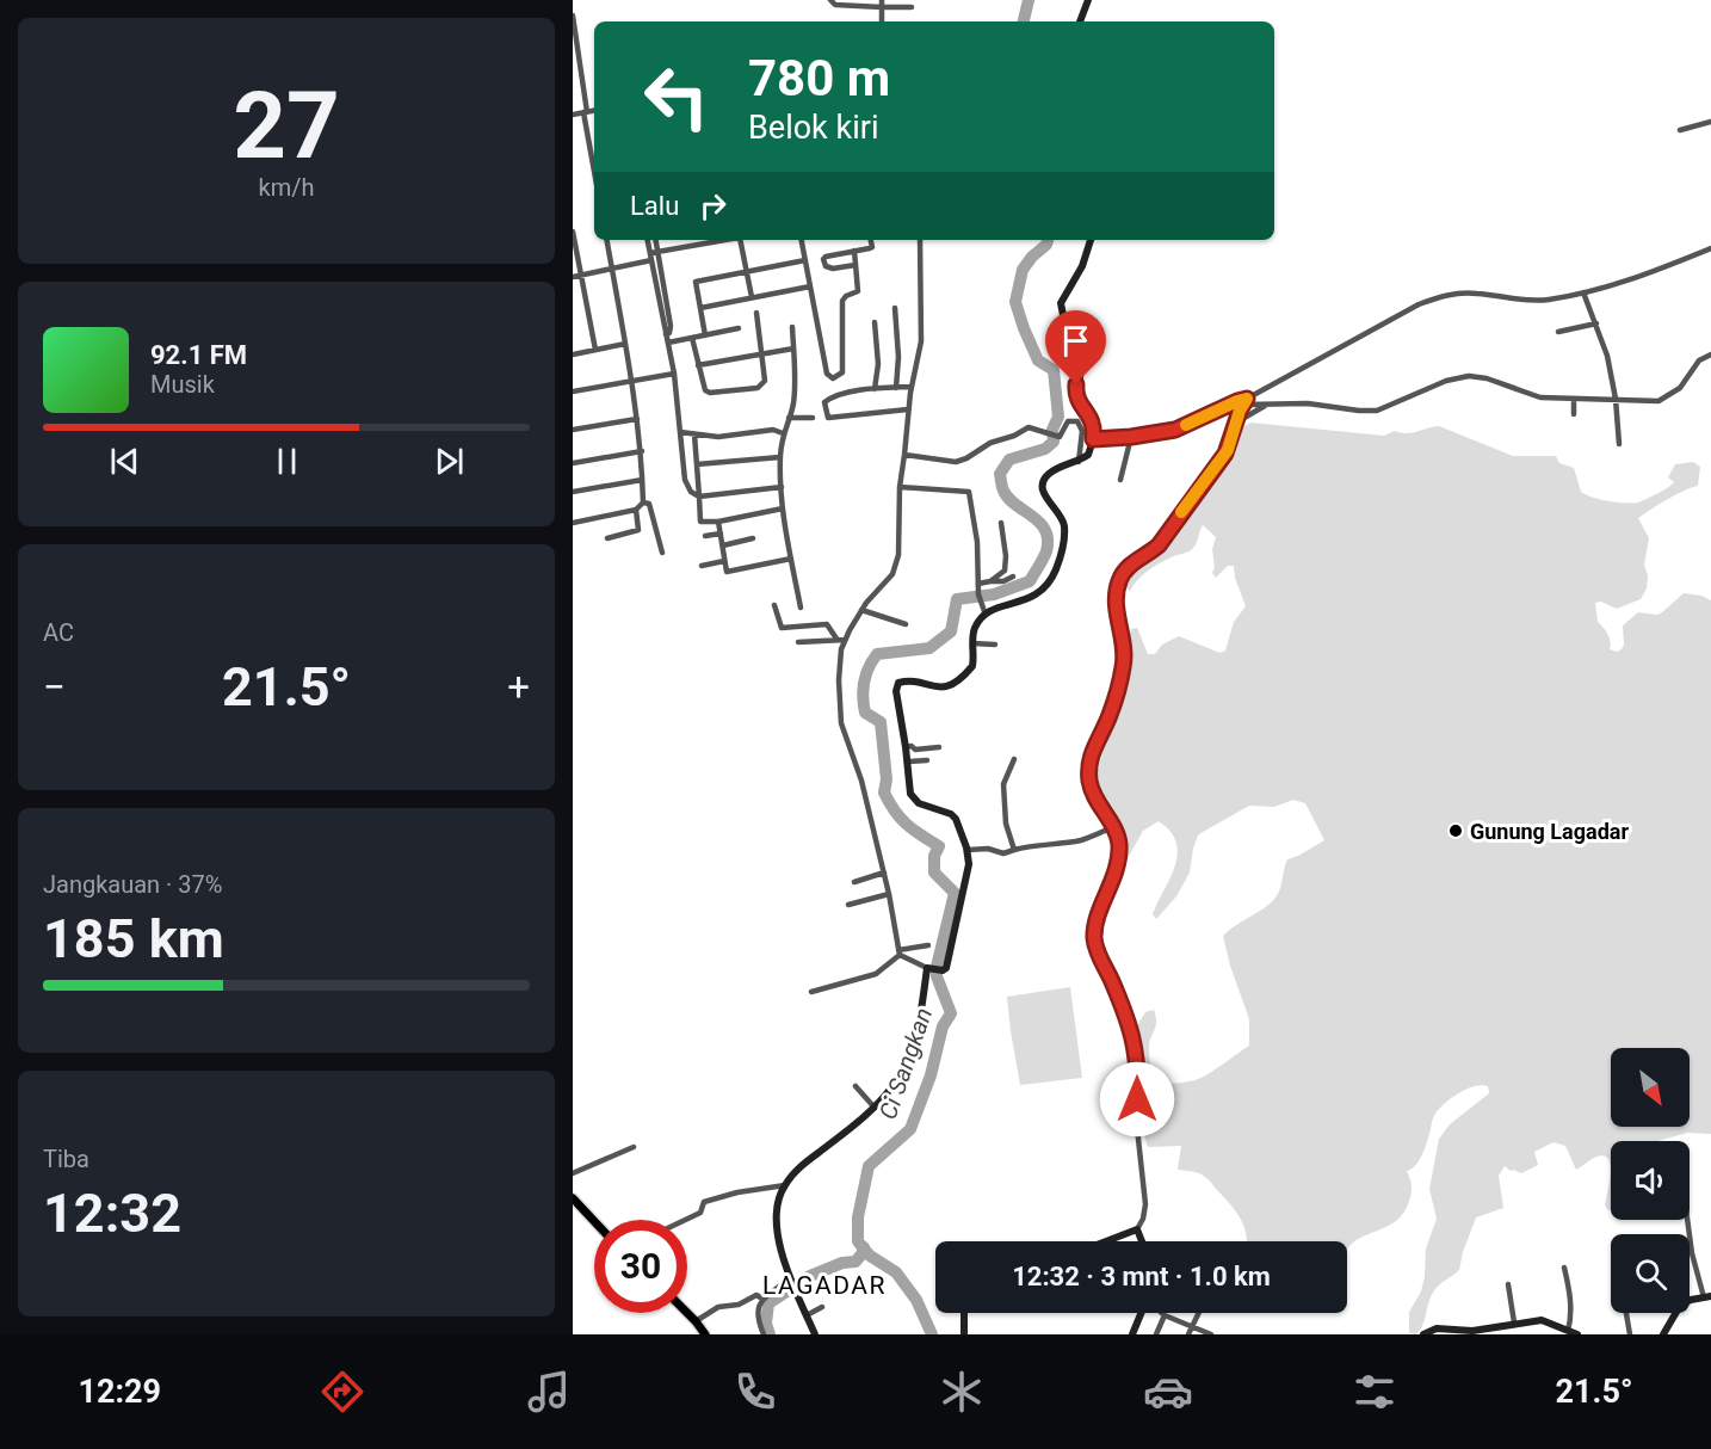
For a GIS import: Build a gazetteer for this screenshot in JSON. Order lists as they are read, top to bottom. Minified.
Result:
{"districts":["LAGADAR"],"water":["Ci Sangkan"],"places":["Gunung Lagadar"],"north":"bottom right","page":{"tile":[["27","km/h"],"AC",["Jangkauan · 37%","185 km"],["Tiba","12:32"]],"turn":["780 m","Belok kiri"],"then":"Lalu","song":["92.1 FM","Musik"],"heat":["−","21.5°","+"],"limit":"30","trip":"12:32 · 3 mnt · 1.0 km","tabs":["12:29","21.5°"]}}
